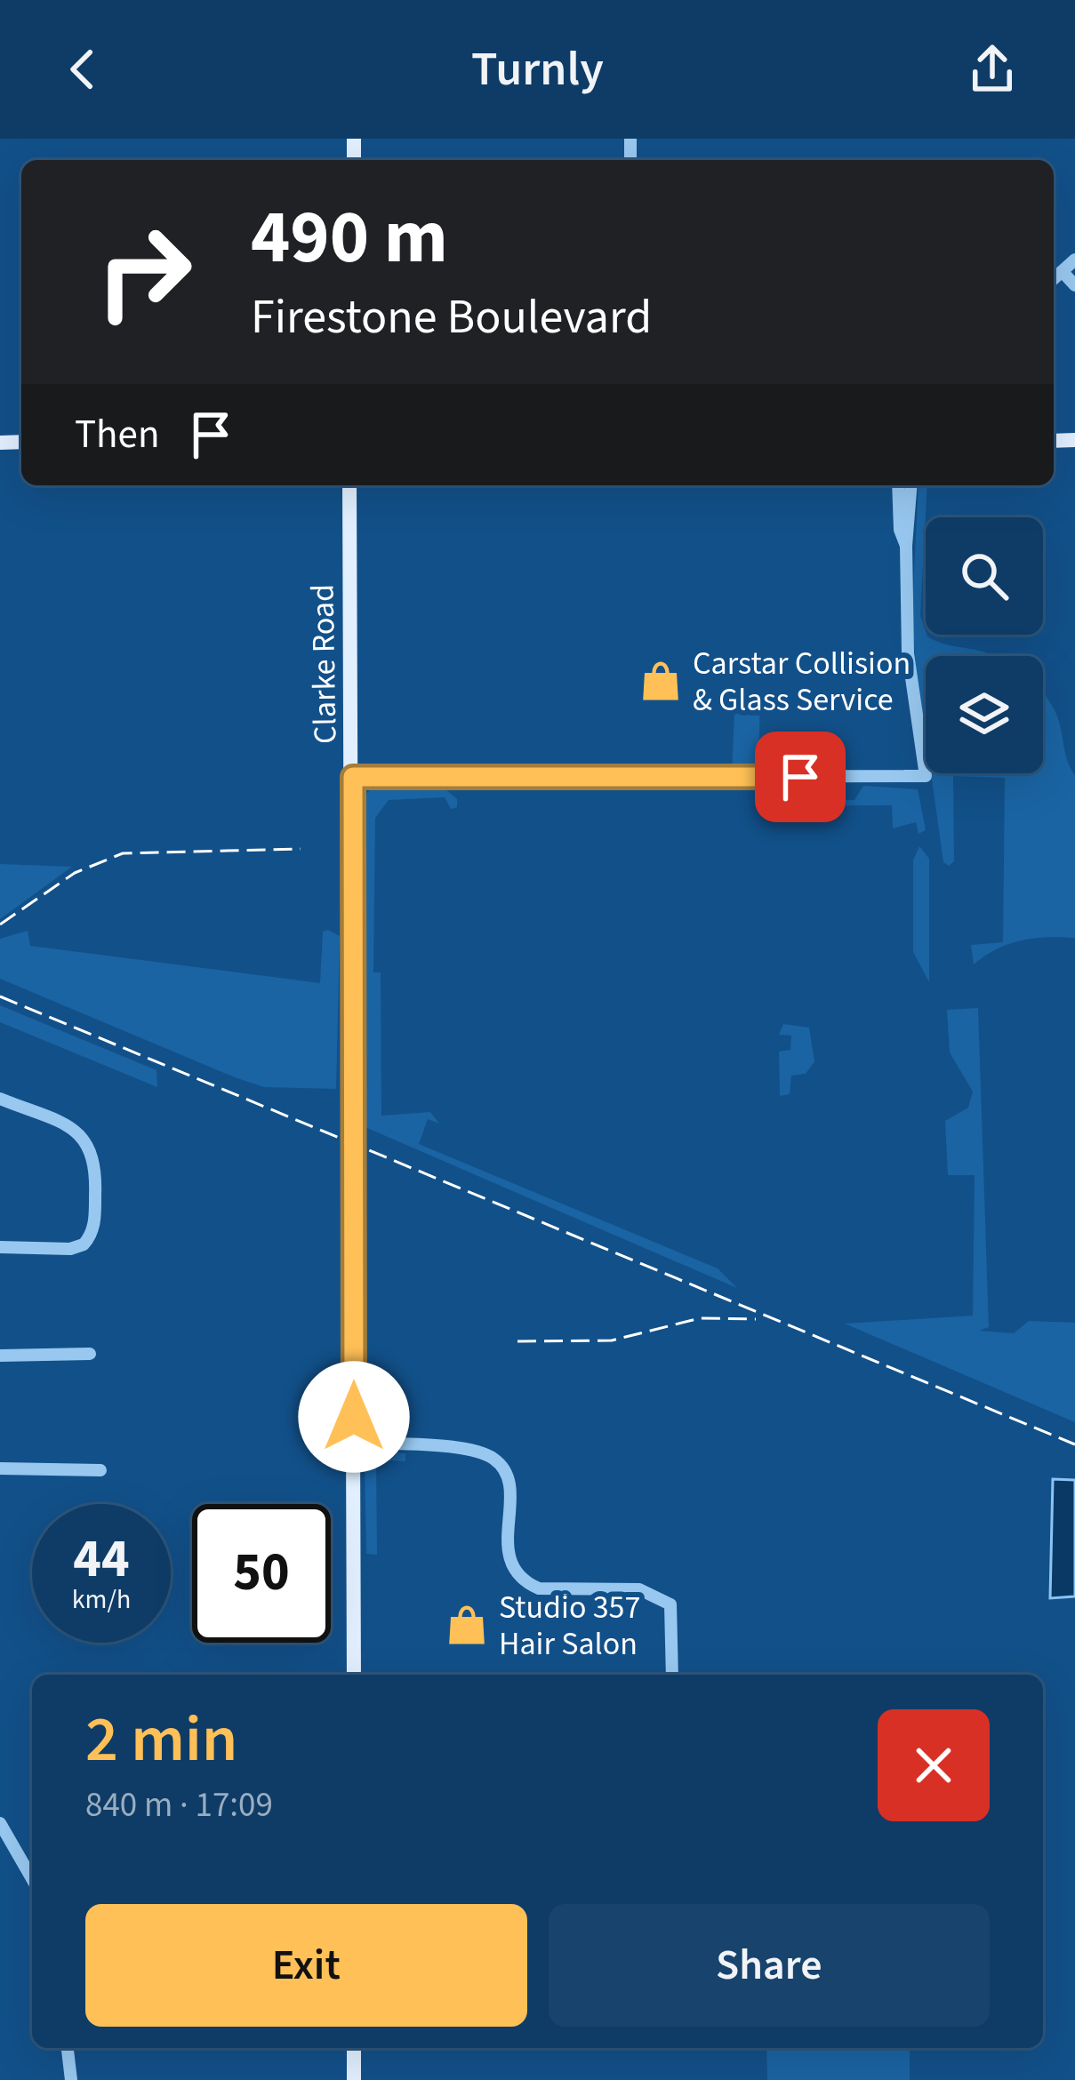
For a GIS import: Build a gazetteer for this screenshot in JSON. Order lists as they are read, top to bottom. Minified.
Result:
{"streets":{"main road":["Clarke Road"]},"places":{"shop":["Carstar Collision & Glass Service","Studio 357 Hair Salon"]},"page":{"header":"Turnly","turn":["490 m","Firestone Boulevard"],"then":"Then","speed":"44 km/h","limit":"50","heading":["2 min","840 m · 17:09"],"buttons":["Exit","Share"]}}
